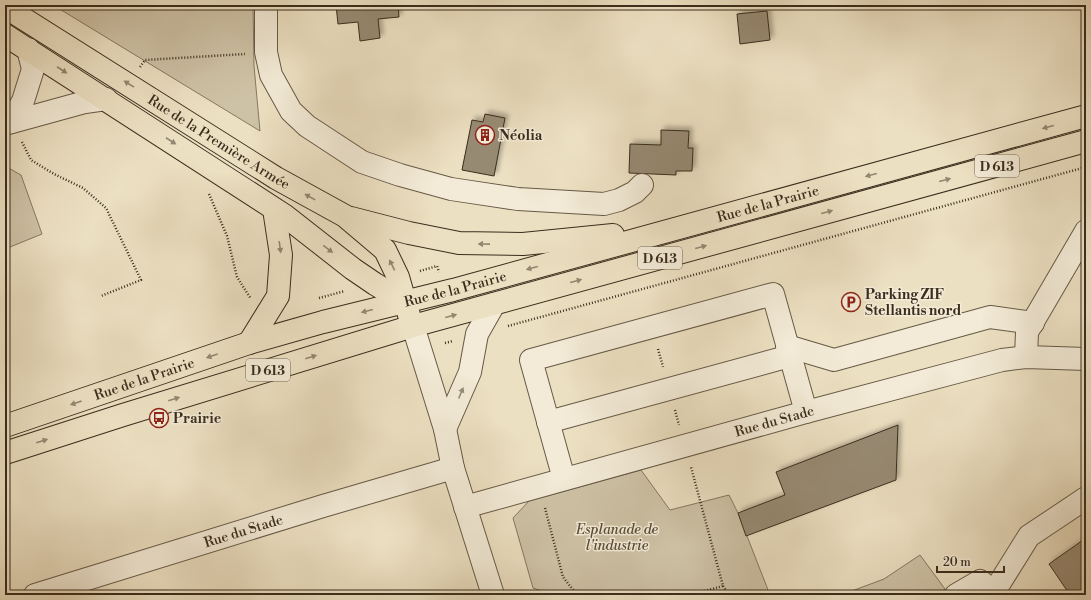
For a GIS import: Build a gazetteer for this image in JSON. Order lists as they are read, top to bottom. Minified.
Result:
{"streets":{"main road":["Rue de la Première Armée","D 613","Rue de la Prairie"],"street":["Rue du Stade"]},"crossings":[["Rue de la Première Armée","Rue de la Prairie"]],"parks":["Esplanade de l'industrie"],"places":{"building":["Néolia"],"parking":["Parking ZIF Stellantis nord"],"bus stop":["Prairie"]},"scale_bar":"20 m"}
